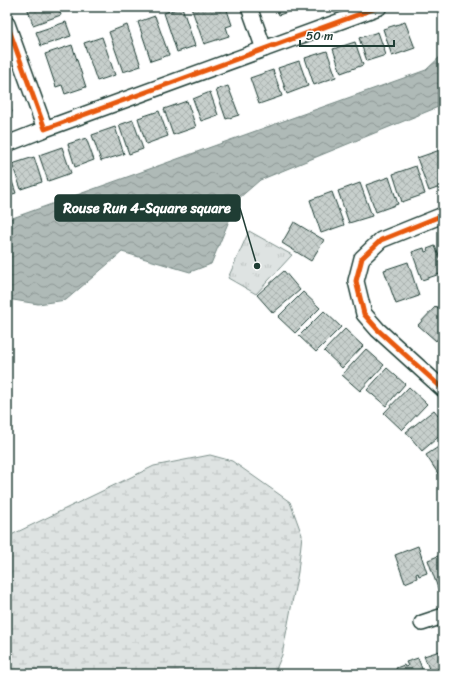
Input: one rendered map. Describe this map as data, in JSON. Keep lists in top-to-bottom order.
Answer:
{
  "places": ["Rouse Run 4-Square square"],
  "scale_bar": "50 m"
}
